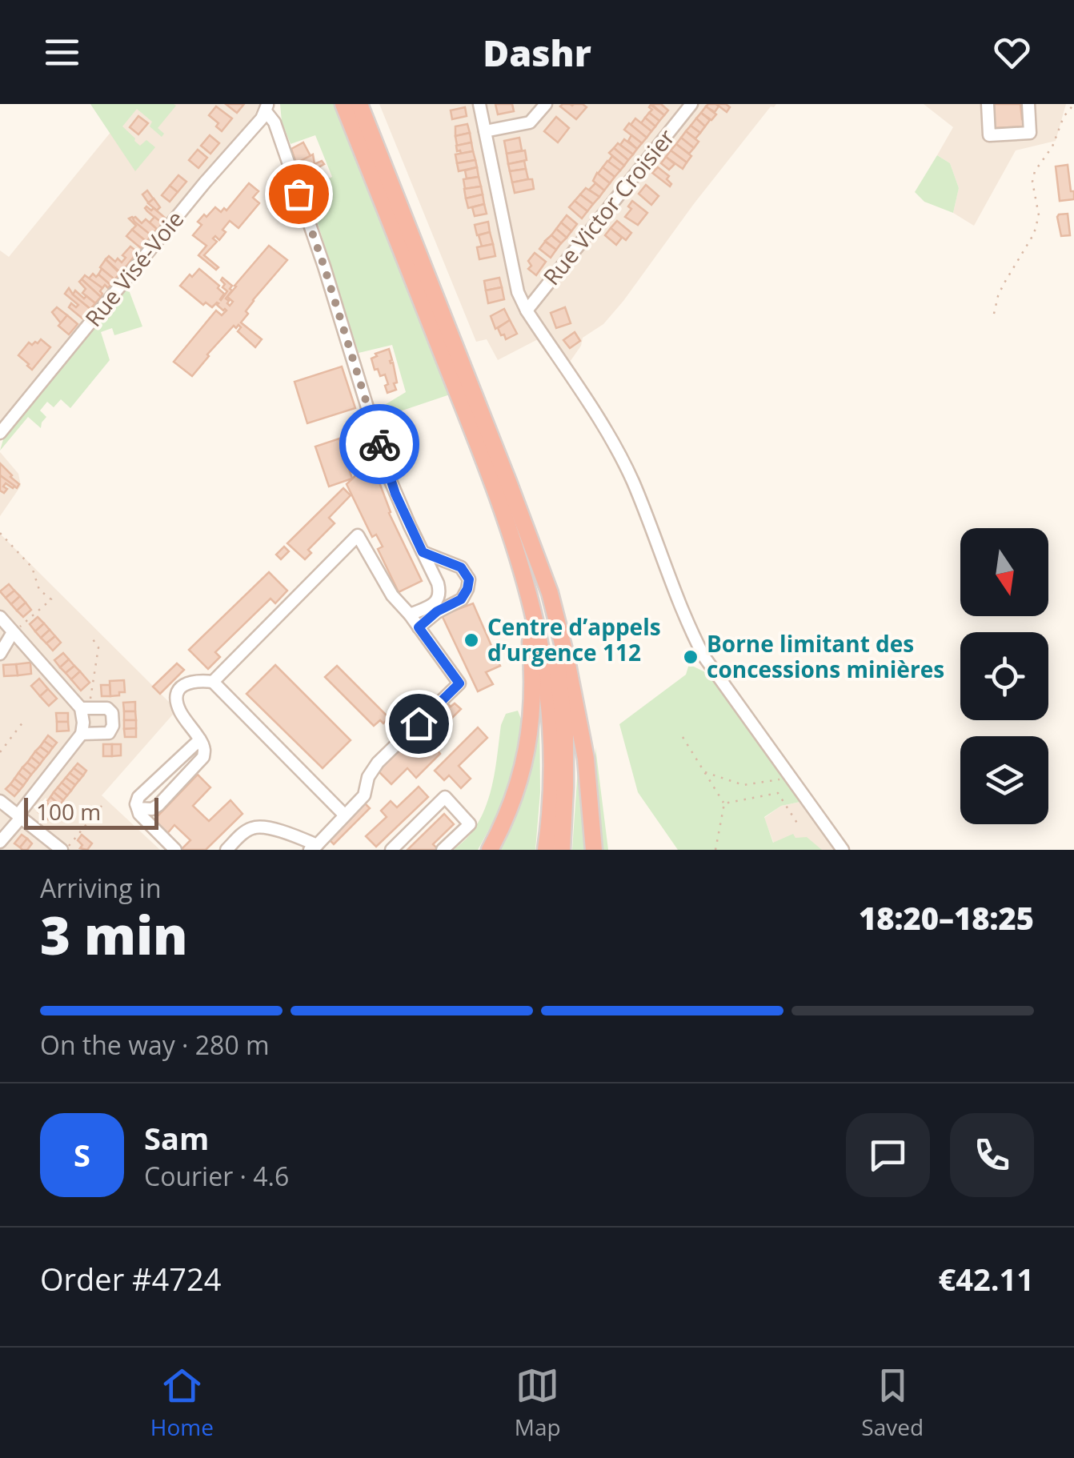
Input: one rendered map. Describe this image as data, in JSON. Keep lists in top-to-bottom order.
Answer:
{
  "streets": {
    "street": ["Rue Victor Croisier", "Rue Visé-Voie"]
  },
  "places": ["Centre d’appels d’urgence 112", "Borne limitant des concessions minières"],
  "scale_bar": "100 m",
  "north": "bottom",
  "page": {
    "header": "Dashr",
    "scale": "100 m",
    "heading": ["3 min", "Arriving in", "18:20–18:25"],
    "panel": [
      "Sam",
      "Courier · 4.6",
      "Order #4724",
      "€42.11"
    ],
    "bar": "On the way · 280 m",
    "round": "S",
    "tabs": ["Home", "Map", "Saved"]
  }
}
